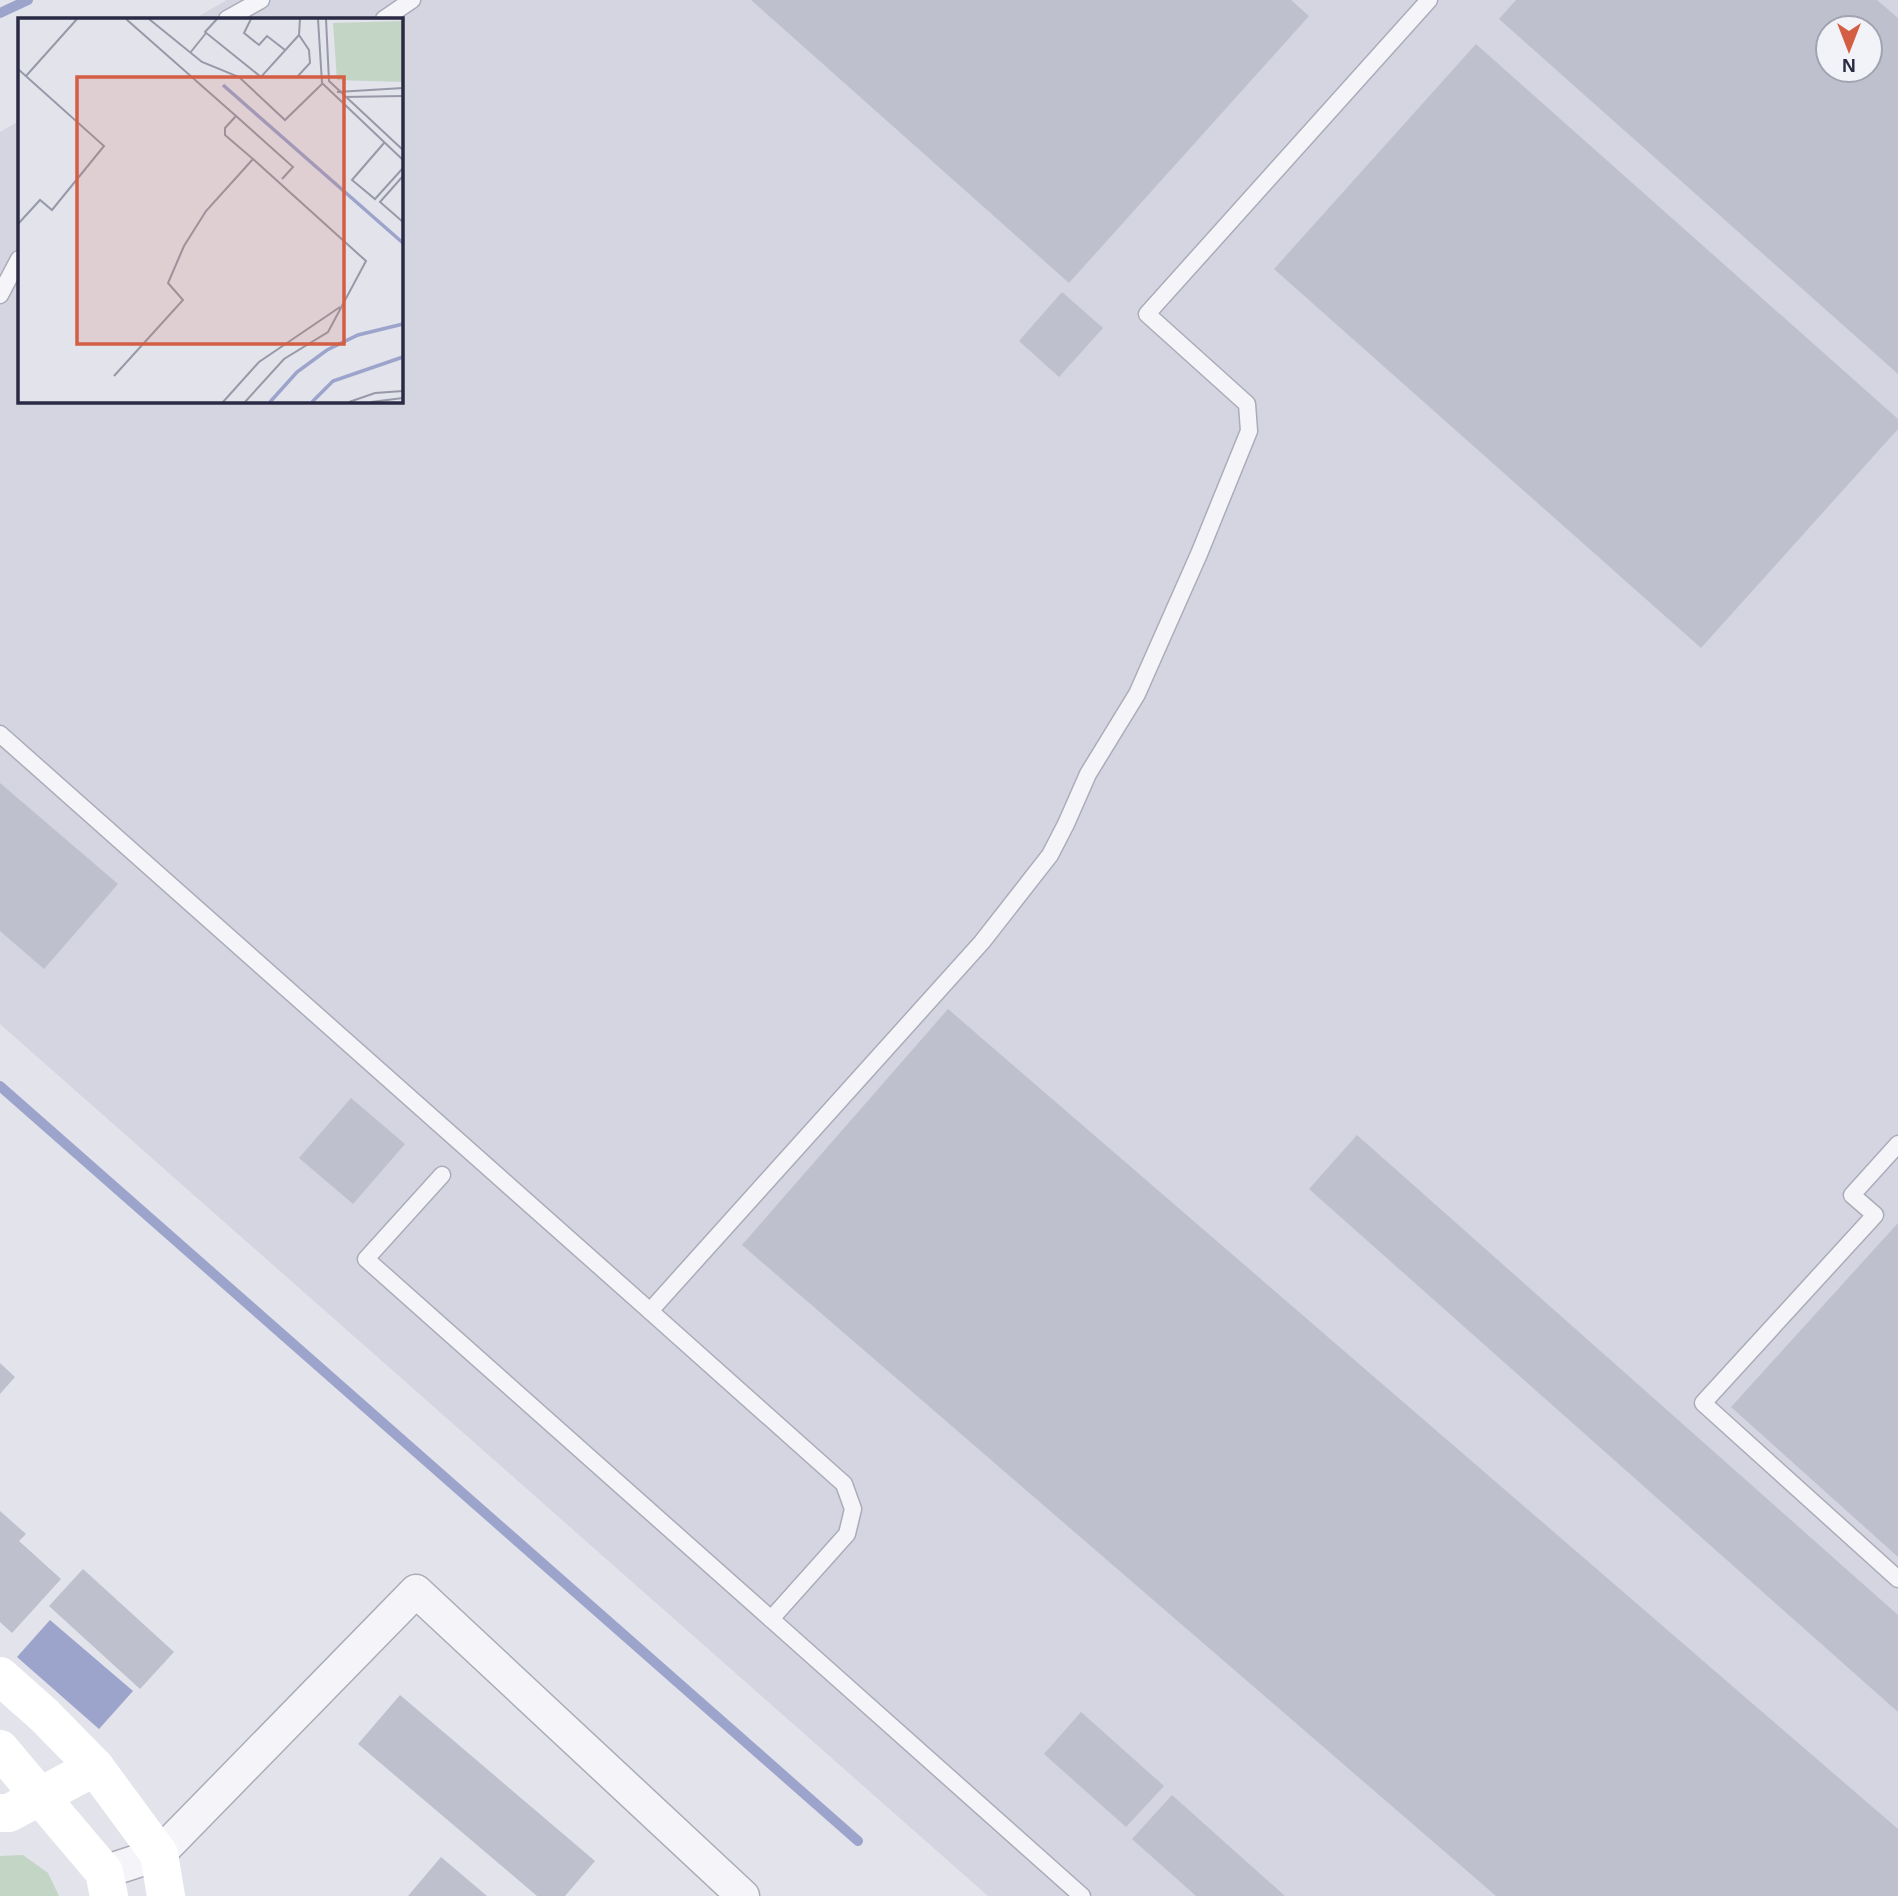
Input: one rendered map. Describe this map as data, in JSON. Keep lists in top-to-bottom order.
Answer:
{
  "north": "bottom"
}
